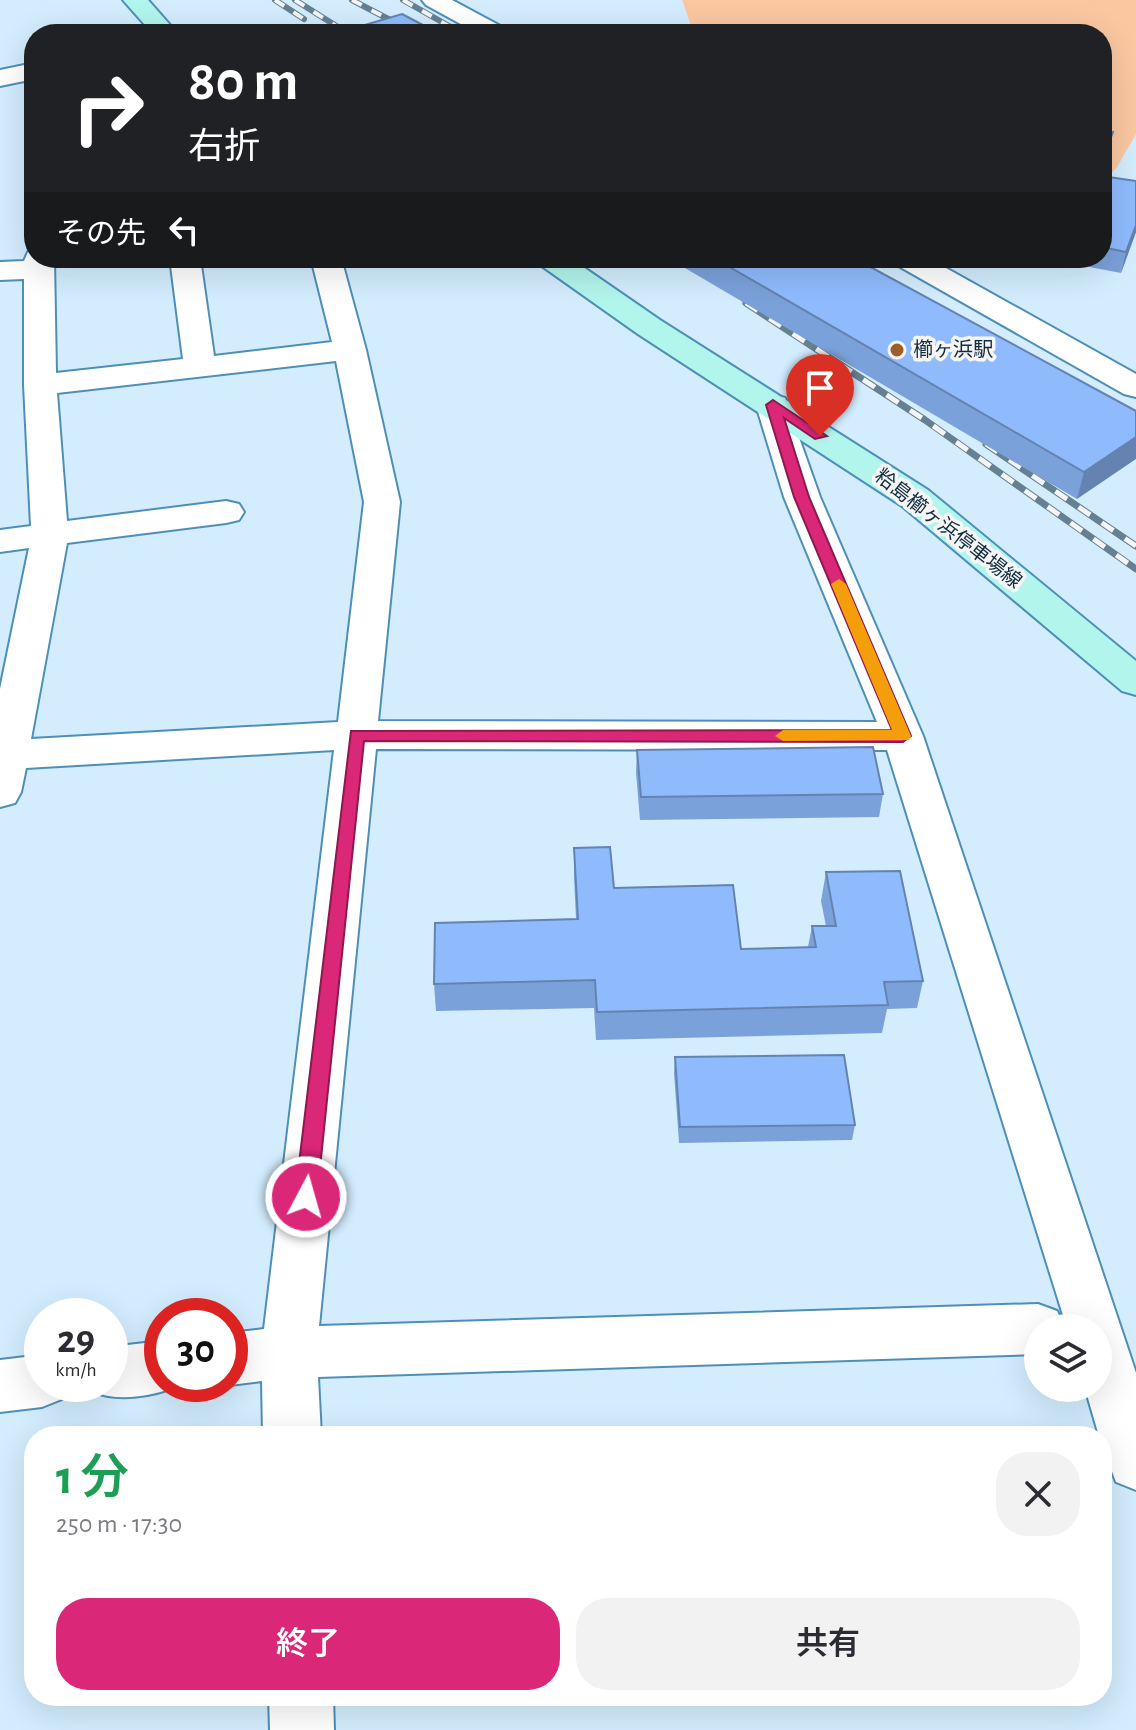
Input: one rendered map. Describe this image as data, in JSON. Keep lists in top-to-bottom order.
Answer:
{
  "streets": {
    "main road": ["粭島櫛ヶ浜停車場線"]
  },
  "places": ["櫛ヶ浜駅"],
  "page": {
    "turn": ["80 m", "右折"],
    "then": "その先",
    "speed": "29 km/h",
    "limit": "30",
    "heading": ["1 分", "250 m · 17:30"],
    "buttons": ["終了", "共有"]
  }
}
